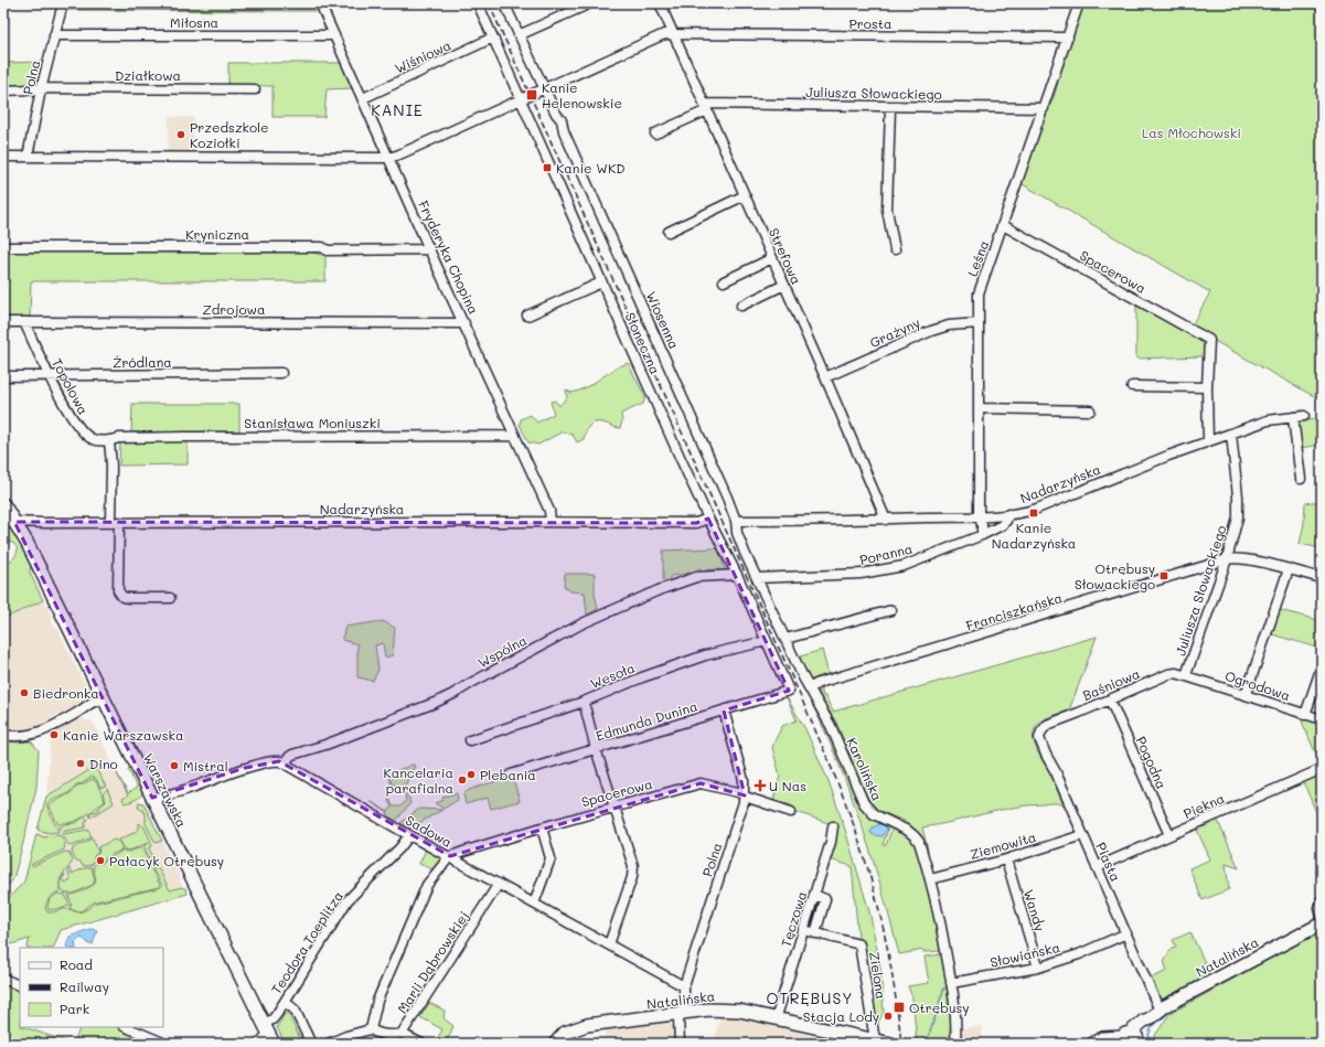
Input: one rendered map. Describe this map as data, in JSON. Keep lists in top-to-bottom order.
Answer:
{
  "streets": {
    "main road": ["Warszawska", "Natalińska"],
    "street": [
      "Miłosna",
      "Prosta",
      "Wiśniowa",
      "Działkowa",
      "Polna",
      "Juliusza Słowackiego",
      "Kryniczna",
      "Strefowa",
      "Fryderyka Chopina",
      "Leśna",
      "Spacerowa",
      "Zdrojowa",
      "Wiosenna",
      "Grażyny",
      "Słoneczna",
      "Źródlana",
      "Topolowa",
      "Stanisława Moniuszki",
      "Nadarzyńska",
      "Poranna",
      "Franciszkańska",
      "Wspólna",
      "Wesoła",
      "Baśniowa",
      "Ogrodowa",
      "Edmunda Dunina",
      "Pogodna",
      "Karolińska",
      "Piękna",
      "Sadowa",
      "Ziemowita",
      "Piasta",
      "Wandy",
      "Tęczowa",
      "Teodora Toeplitza",
      "Słowiańska",
      "Marii Dąbrowskiej",
      "Zielona"
    ]
  },
  "crossings": [
    ["Miłosna", "Polna"],
    ["Miłosna", "Fryderyka Chopina"],
    ["Prosta", "Strefowa"],
    ["Prosta", "Fryderyka Chopina"],
    ["Prosta", "Leśna"],
    ["Prosta", "Wiosenna"],
    ["Prosta", "Słoneczna"],
    ["Wiśniowa", "Fryderyka Chopina"],
    ["Wiśniowa", "Słoneczna"],
    ["Działkowa", "Polna"],
    ["Polna", "Spacerowa"],
    ["Polna", "Edmunda Dunina"],
    ["Polna", "Sadowa"],
    ["Polna", "Natalińska"],
    ["Juliusza Słowackiego", "Strefowa"],
    ["Juliusza Słowackiego", "Leśna"],
    ["Juliusza Słowackiego", "Nadarzyńska"],
    ["Juliusza Słowackiego", "Franciszkańska"],
    ["Juliusza Słowackiego", "Baśniowa"],
    ["Juliusza Słowackiego", "Ogrodowa"],
    ["Kryniczna", "Fryderyka Chopina"],
    ["Strefowa", "Grażyny"],
    ["Strefowa", "Nadarzyńska"],
    ["Fryderyka Chopina", "Zdrojowa"],
    ["Fryderyka Chopina", "Stanisława Moniuszki"],
    ["Fryderyka Chopina", "Nadarzyńska"],
    ["Leśna", "Spacerowa"],
    ["Leśna", "Grażyny"],
    ["Leśna", "Nadarzyńska"],
    ["Leśna", "Poranna"],
    ["Spacerowa", "Sadowa"],
    ["Zdrojowa", "Topolowa"],
    ["Wiosenna", "Nadarzyńska"],
    ["Wiosenna", "Karolińska"],
    ["Słoneczna", "Nadarzyńska"],
    ["Słoneczna", "Wspólna"],
    ["Słoneczna", "Wesoła"],
    ["Słoneczna", "Edmunda Dunina"],
    ["Źródlana", "Topolowa"],
    ["Topolowa", "Stanisława Moniuszki"],
    ["Nadarzyńska", "Poranna"],
    ["Nadarzyńska", "Karolińska"],
    ["Nadarzyńska", "Warszawska"],
    ["Poranna", "Karolińska"],
    ["Franciszkańska", "Karolińska"],
    ["Wspólna", "Sadowa"],
    ["Baśniowa", "Ogrodowa"],
    ["Baśniowa", "Pogodna"],
    ["Baśniowa", "Piasta"],
    ["Pogodna", "Piękna"],
    ["Karolińska", "Ziemowita"],
    ["Karolińska", "Słowiańska"],
    ["Warszawska", "Sadowa"],
    ["Warszawska", "Teodora Toeplitza"],
    ["Piękna", "Piasta"],
    ["Sadowa", "Teodora Toeplitza"],
    ["Sadowa", "Marii Dąbrowskiej"],
    ["Ziemowita", "Piasta"],
    ["Ziemowita", "Wandy"],
    ["Piasta", "Słowiańska"],
    ["Piasta", "Natalińska"],
    ["Wandy", "Słowiańska"],
    ["Tęczowa", "Natalińska"],
    ["Tęczowa", "Zielona"],
    ["Natalińska", "Zielona"]
  ],
  "districts": ["KANIE", "OTRĘBUSY"],
  "parks": ["Las Młochowski"],
  "places": {
    "transit": [
      "Kanie Helenowskie",
      "Kanie WKD",
      "Kanie Nadarzyńska",
      "Otrębusy Słowackiego",
      "Otrębusy"
    ],
    "other": [
      "Przedszkole Koziołki",
      "Biedronka",
      "Kanie Warszawska",
      "Dino",
      "Mistral",
      "Plebania",
      "Kancelaria parafialna",
      "Pałacyk Otrębusy",
      "Stacja Lody"
    ],
    "health": ["U Nas"]
  },
  "legend": ["Road", "Railway", "Park"]
}
